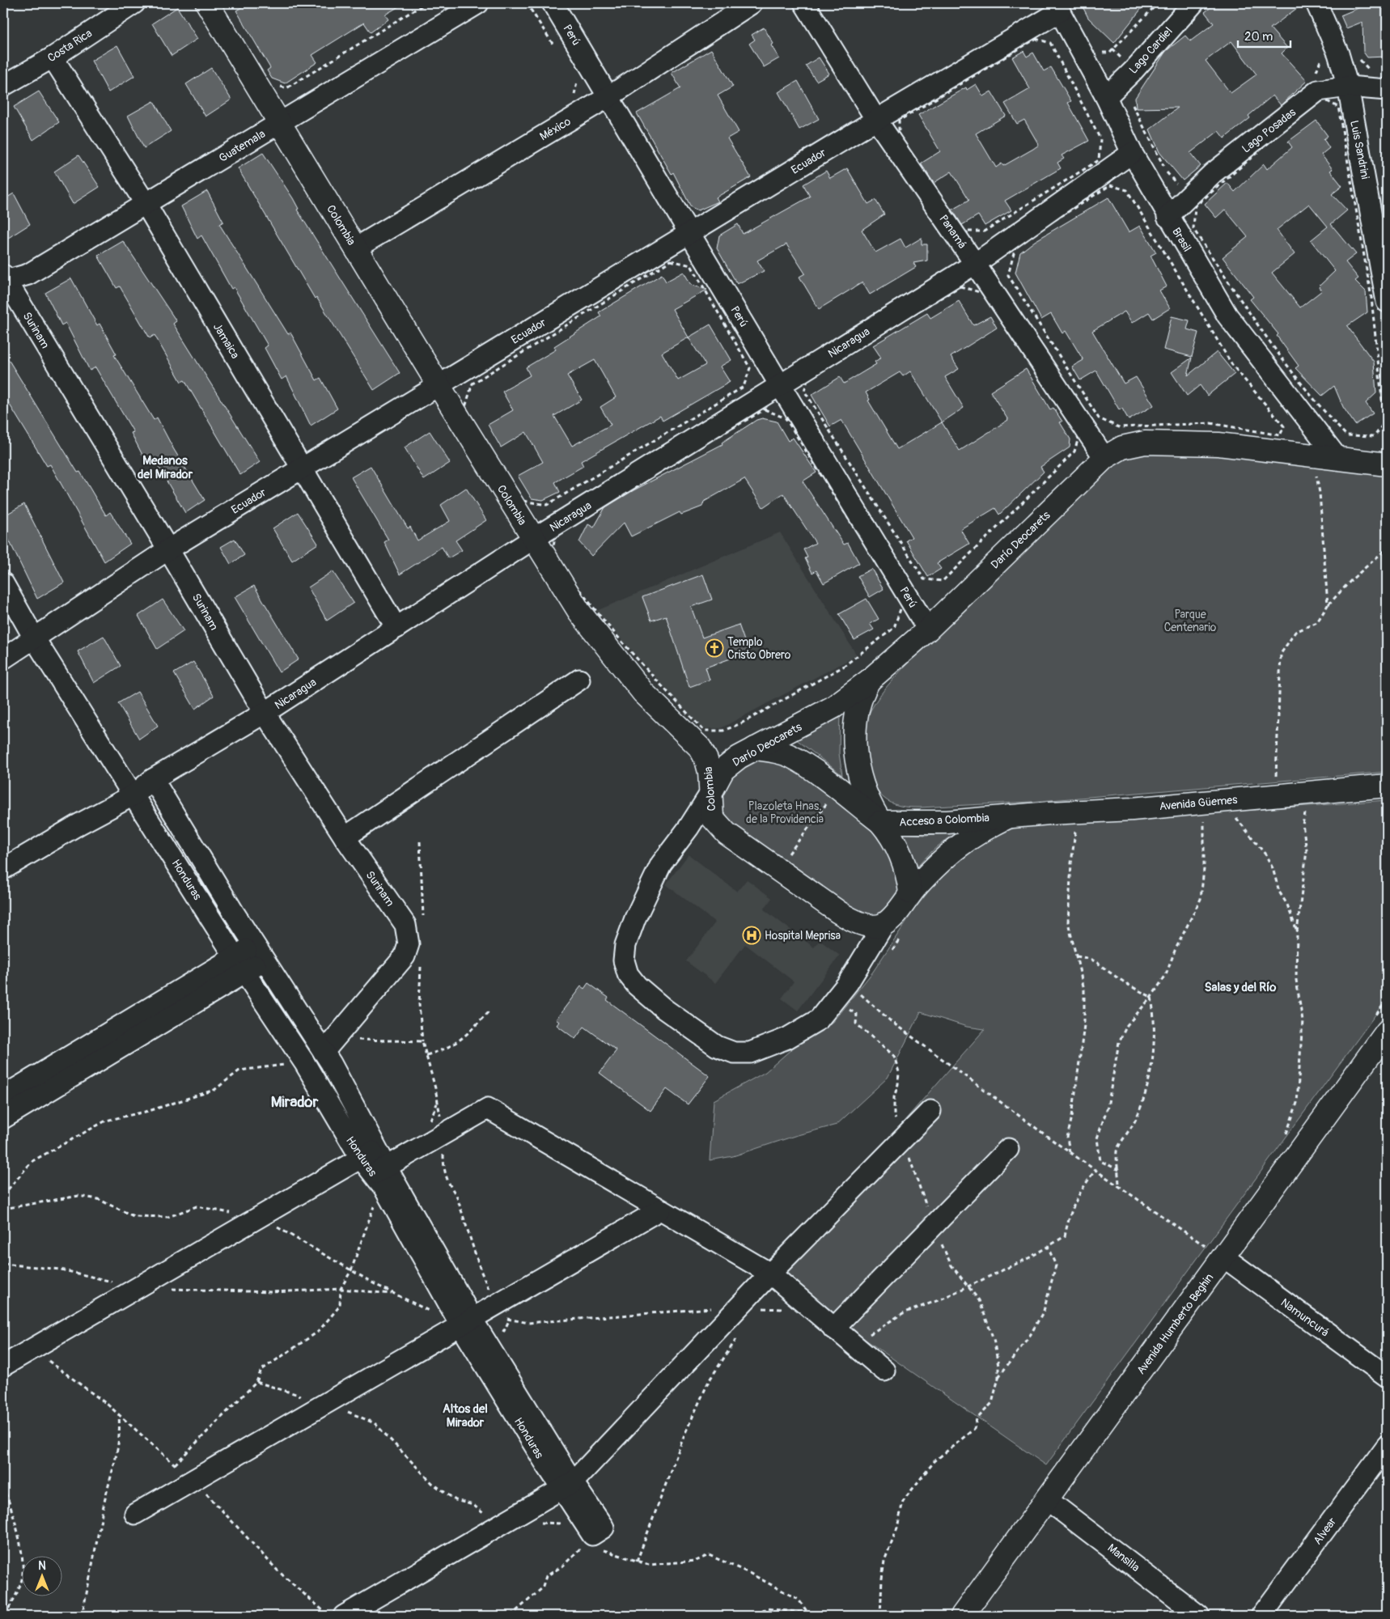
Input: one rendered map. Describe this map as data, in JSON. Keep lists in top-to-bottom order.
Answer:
{
  "streets": {
    "street": [
      "Perú",
      "Costa Rica",
      "Lago Cardiel",
      "México",
      "Lago Posadas",
      "Guatemala",
      "Luis Sandrini",
      "Ecuador",
      "Colombia",
      "Panamá",
      "Brasil",
      "Surinam",
      "Jamaica",
      "Nicaragua",
      "Darío Deocarets",
      "Avenida Güemes",
      "Acceso a Colombia",
      "Honduras",
      "Namuncurá",
      "Avenida Humberto Beghin",
      "Alvear",
      "Mansilla"
    ]
  },
  "crossings": [
    ["Perú", "México"],
    ["Perú", "Ecuador"],
    ["Perú", "Nicaragua"],
    ["Perú", "Darío Deocarets"],
    ["Costa Rica", "Jamaica"],
    ["Lago Cardiel", "Brasil"],
    ["México", "Colombia"],
    ["Lago Posadas", "Luis Sandrini"],
    ["Lago Posadas", "Brasil"],
    ["Guatemala", "Colombia"],
    ["Guatemala", "Surinam"],
    ["Guatemala", "Jamaica"],
    ["Ecuador", "Colombia"],
    ["Ecuador", "Panamá"],
    ["Ecuador", "Brasil"],
    ["Ecuador", "Surinam"],
    ["Ecuador", "Jamaica"],
    ["Ecuador", "Honduras"],
    ["Colombia", "Nicaragua"],
    ["Colombia", "Darío Deocarets"],
    ["Panamá", "Nicaragua"],
    ["Panamá", "Darío Deocarets"],
    ["Brasil", "Nicaragua"],
    ["Brasil", "Darío Deocarets"],
    ["Surinam", "Nicaragua"],
    ["Surinam", "Honduras"],
    ["Jamaica", "Nicaragua"],
    ["Nicaragua", "Honduras"],
    ["Avenida Güemes", "Acceso a Colombia"],
    ["Namuncurá", "Avenida Humberto Beghin"],
    ["Avenida Humberto Beghin", "Mansilla"]
  ],
  "districts": [
    "Medanos del Mirador",
    "Salas y del Río",
    "Mirador",
    "Altos del Mirador"
  ],
  "parks": ["Parque Centenario", "Plazoleta Hnas. de la Providencia"],
  "places": {
    "church": ["Templo Cristo Obrero"],
    "hospital": ["Hospital Meprisa"]
  },
  "scale_bar": "20 m",
  "north": "top"
}
